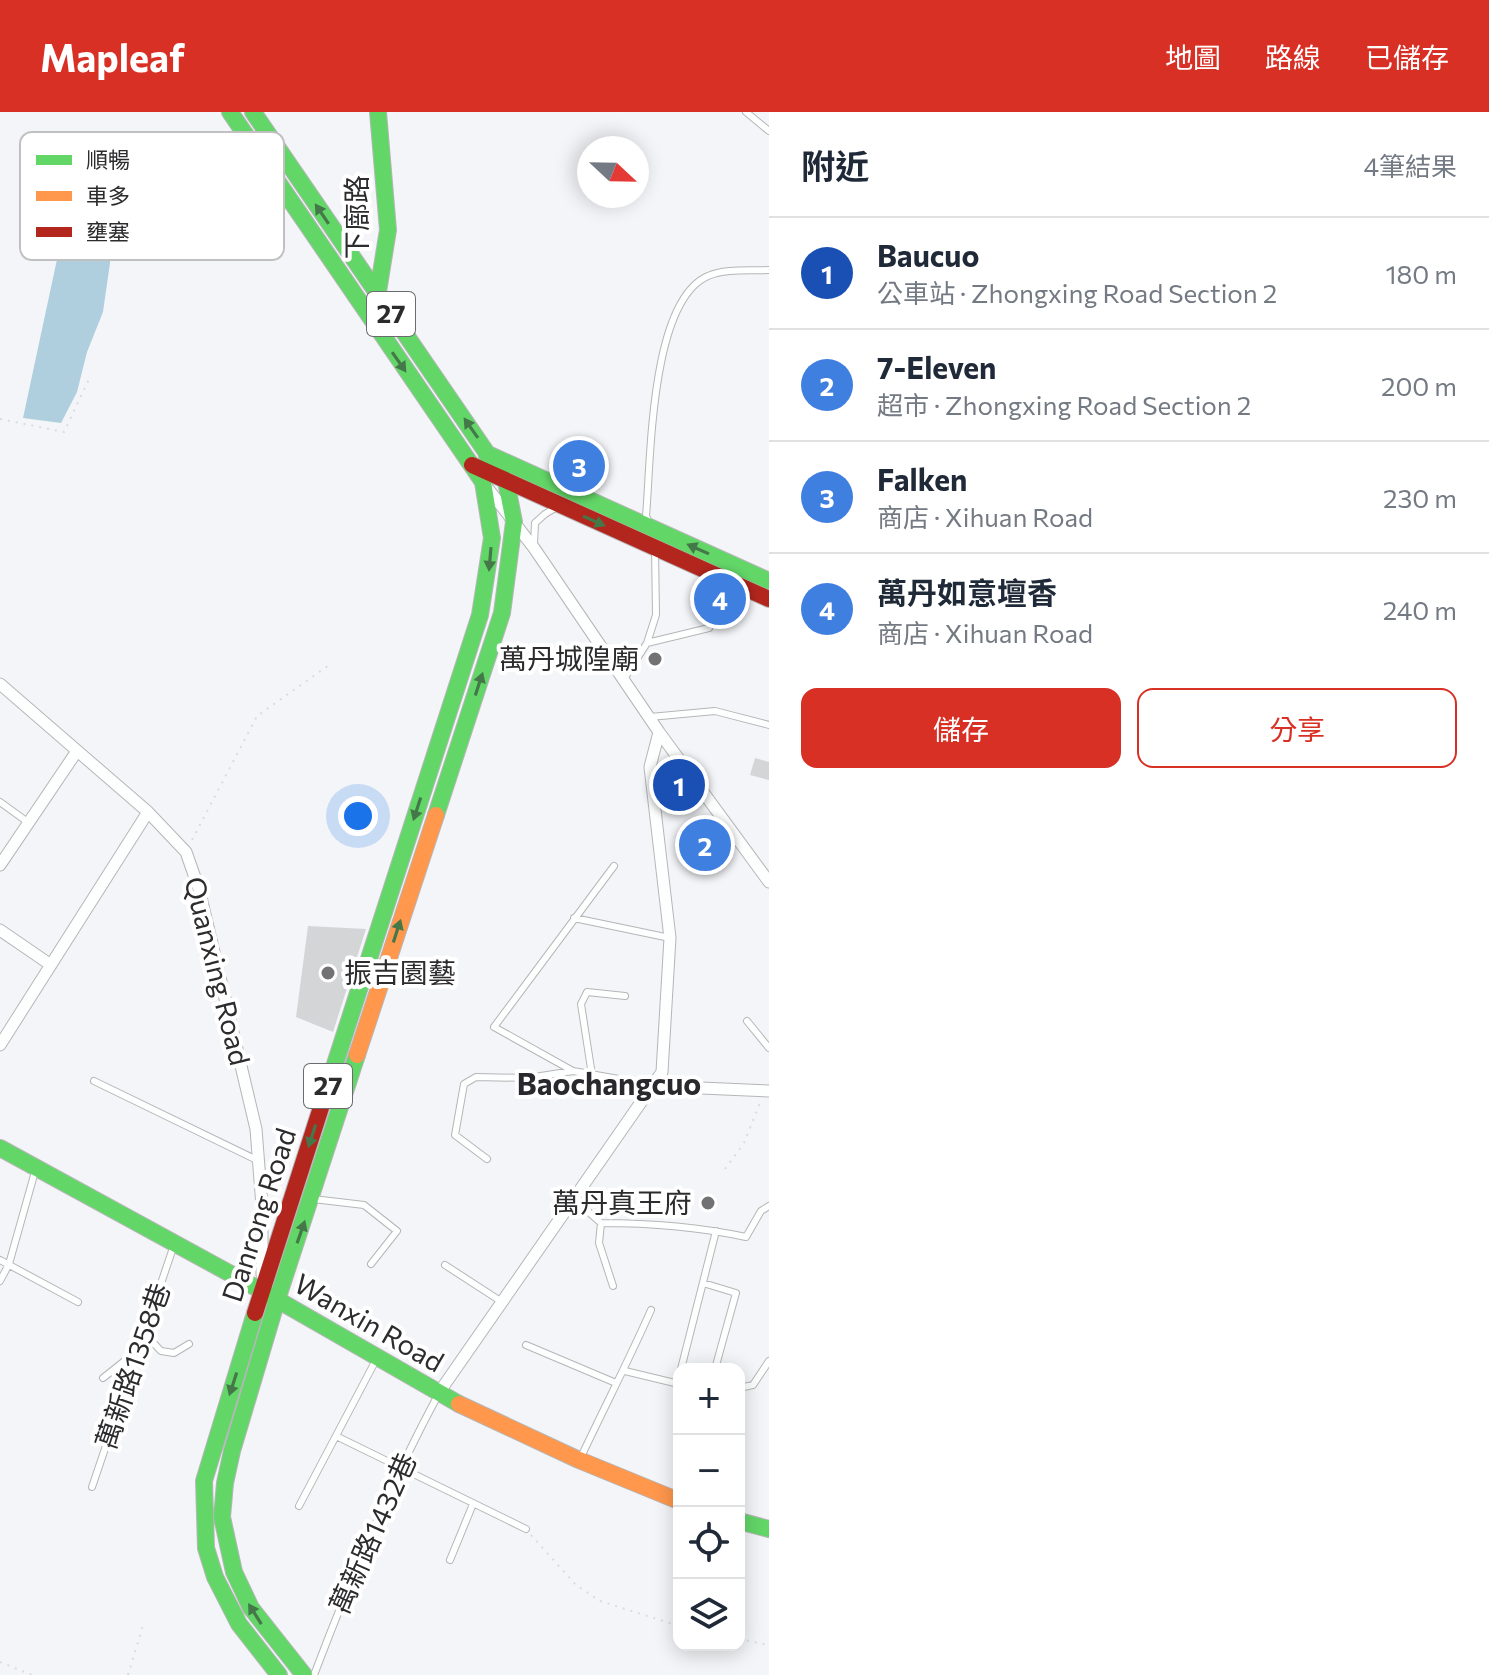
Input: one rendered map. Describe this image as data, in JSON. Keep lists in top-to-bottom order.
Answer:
{
  "streets": {
    "main road": [
      "下廍路",
      "27",
      "Danrong Road",
      "Wanxin Road"
    ],
    "street": ["Quanxing Road"],
    "lane": ["萬新路1358巷", "萬新路1432巷"]
  },
  "crossings": [
    ["下廍路", "27"],
    ["27", "Danrong Road"],
    ["Quanxing Road", "Danrong Road"],
    ["Quanxing Road", "Wanxin Road"],
    ["Danrong Road", "Wanxin Road"],
    ["Wanxin Road", "萬新路1358巷"],
    ["Wanxin Road", "萬新路1432巷"]
  ],
  "districts": ["Baochangcuo"],
  "places": ["萬丹城隍廟", "振吉園藝", "萬丹真王府"],
  "legend": ["順暢", "車多", "壅塞"],
  "north": "right",
  "page": {
    "header": "Mapleaf",
    "nav": ["地圖", "路線", "已儲存"],
    "heading": ["附近", "4筆結果"],
    "list": [
      {
        "mark": "1",
        "name": "Baucuo",
        "note": "公車站 · Zhongxing Road Section 2",
        "value": "180 m"
      },
      {
        "mark": "2",
        "name": "7-Eleven",
        "note": "超市 · Zhongxing Road Section 2",
        "value": "200 m"
      },
      {
        "mark": "3",
        "name": "Falken",
        "note": "商店 · Xihuan Road",
        "value": "230 m"
      },
      {
        "mark": "4",
        "name": "萬丹如意壇香",
        "note": "商店 · Xihuan Road",
        "value": "240 m"
      }
    ],
    "pins": [
      "3",
      "4",
      "1",
      "2"
    ],
    "buttons": ["儲存", "分享"],
    "map_buttons": ["+", "−"]
  }
}
